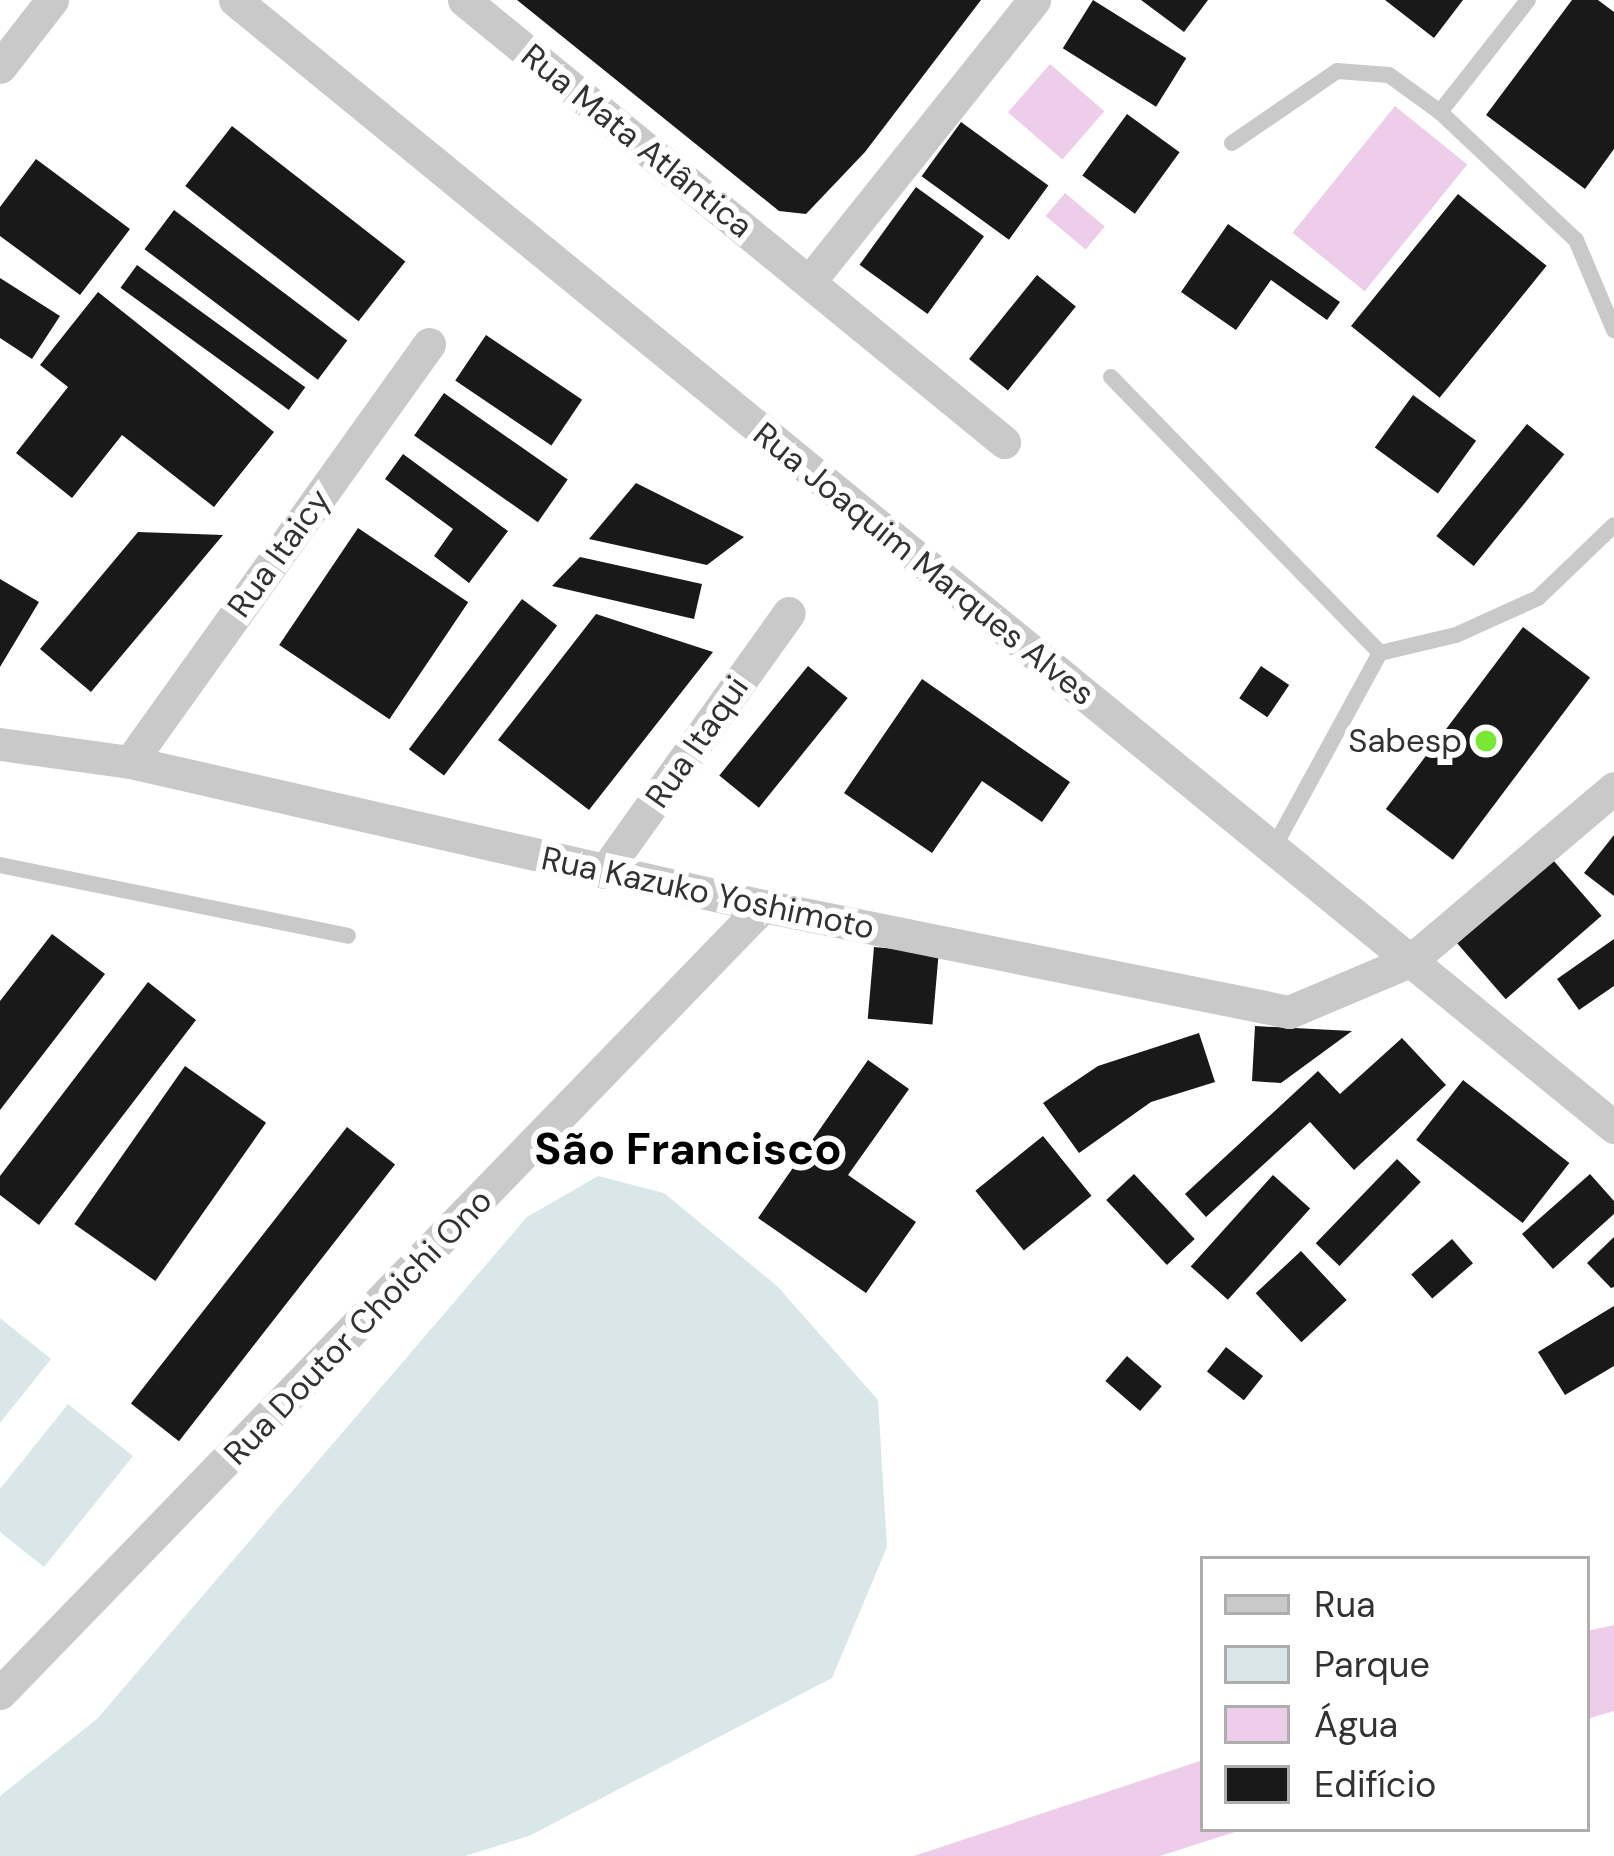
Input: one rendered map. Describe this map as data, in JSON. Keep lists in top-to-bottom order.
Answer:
{
  "streets": {
    "street": [
      "Rua Mata Atlântica",
      "Rua Itaicy",
      "Rua Joaquim Marques Alves",
      "Rua Itaqui",
      "Rua Kazuko Yoshimoto",
      "Rua Doutor Choichi Ono"
    ]
  },
  "crossings": [
    ["Rua Itaicy", "Rua Kazuko Yoshimoto"],
    ["Rua Joaquim Marques Alves", "Rua Kazuko Yoshimoto"],
    ["Rua Itaqui", "Rua Kazuko Yoshimoto"],
    ["Rua Kazuko Yoshimoto", "Rua Doutor Choichi Ono"]
  ],
  "districts": ["São Francisco"],
  "places": ["Sabesp"],
  "legend": [
    "Rua",
    "Parque",
    "Água",
    "Edifício"
  ]
}
